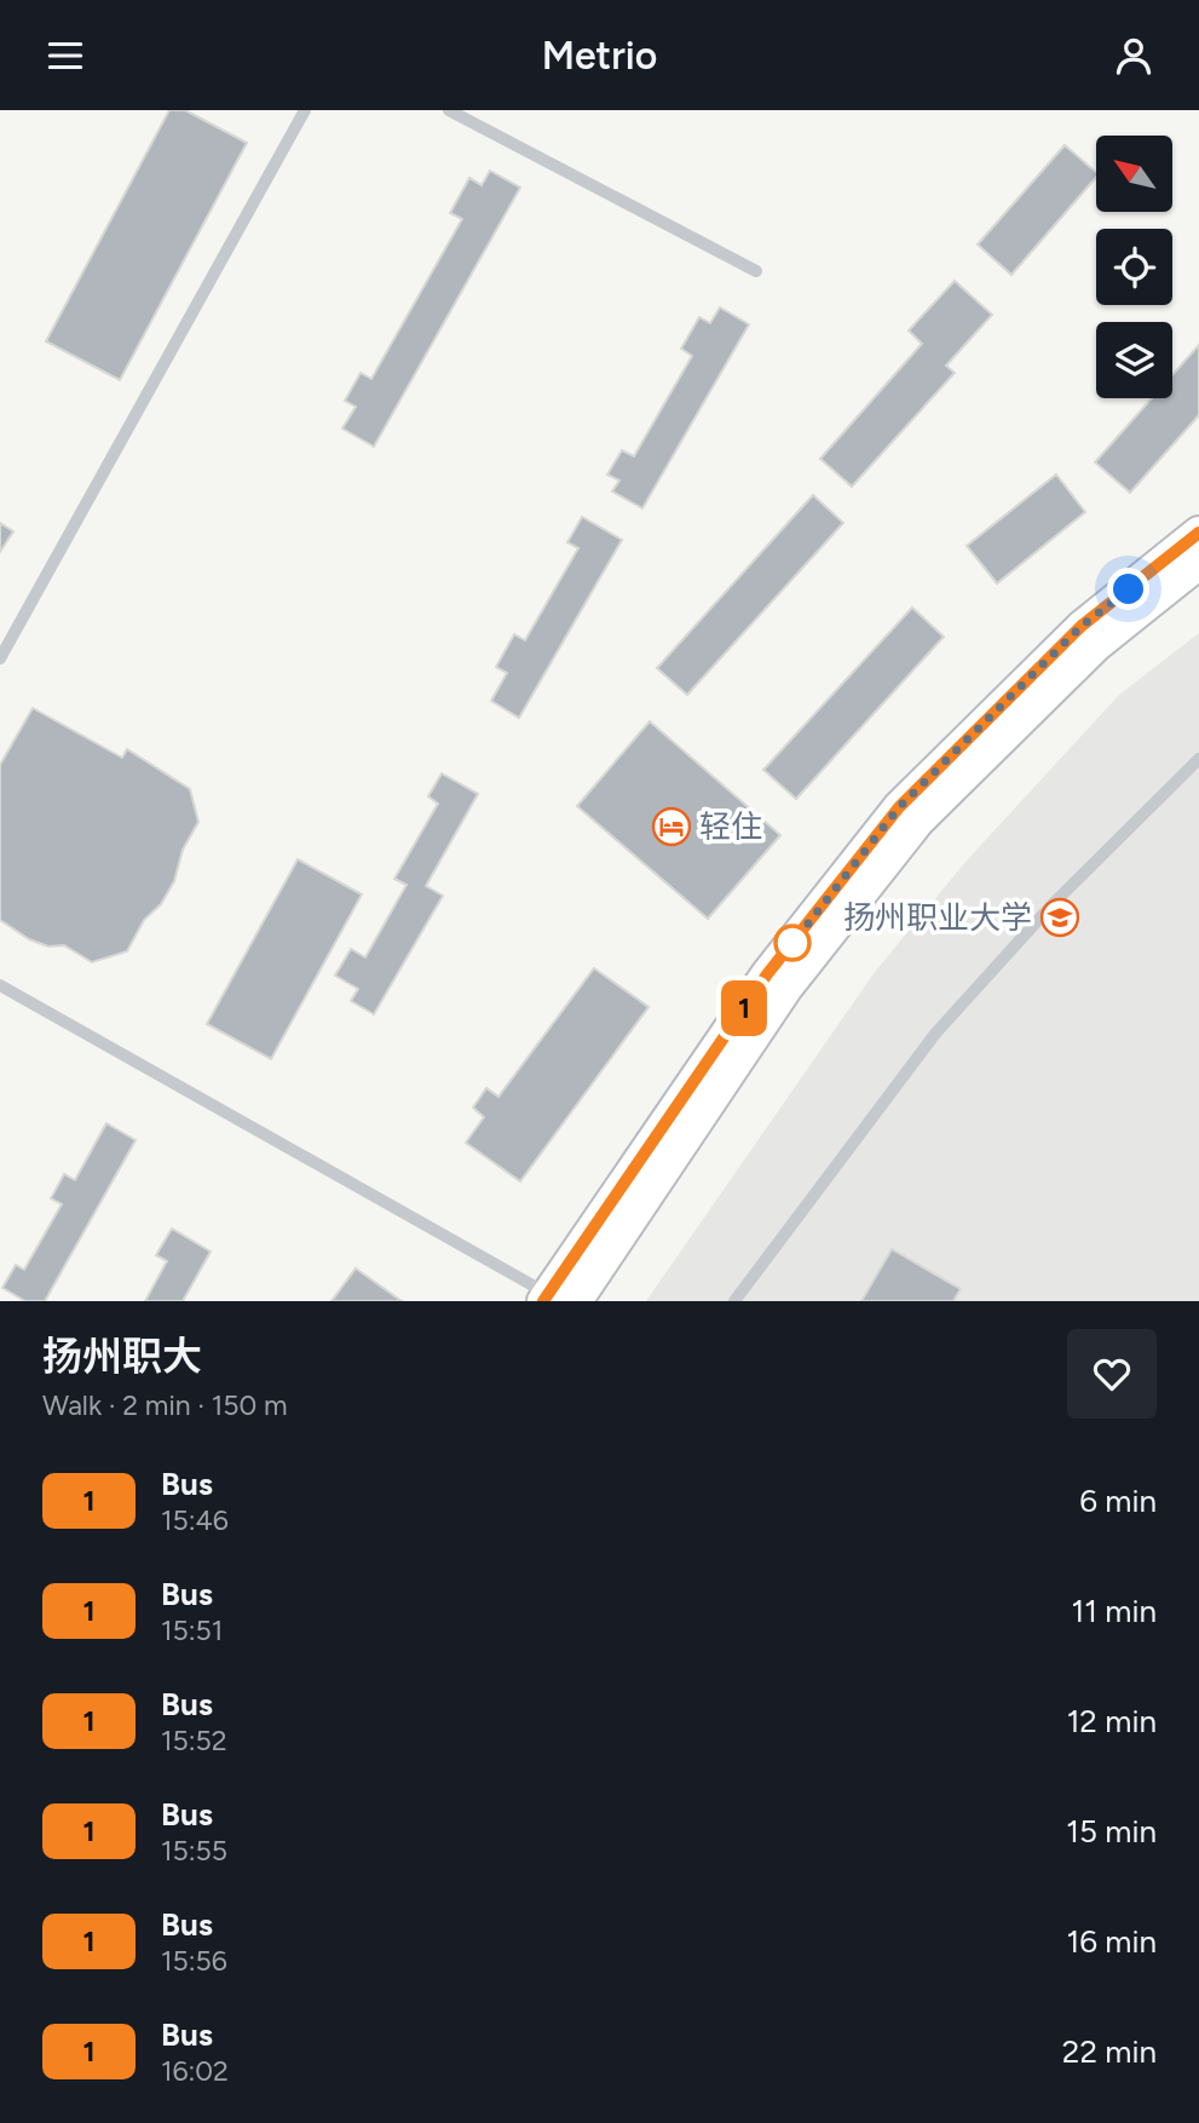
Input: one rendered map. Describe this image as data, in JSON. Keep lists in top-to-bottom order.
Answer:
{
  "places": {
    "hotel": ["轻住"],
    "school or university": ["扬州职业大学"]
  },
  "lines": ["bus line 1"],
  "north": "top left",
  "page": {
    "header": "Metrio",
    "on_map": "1",
    "heading": ["扬州职大", "Walk · 2 min · 150 m"],
    "list": [
      {
        "mark": "1",
        "name": "Bus",
        "note": "15:46",
        "value": "6 min"
      },
      {
        "mark": "1",
        "name": "Bus",
        "note": "15:51",
        "value": "11 min"
      },
      {
        "mark": "1",
        "name": "Bus",
        "note": "15:52",
        "value": "12 min"
      },
      {
        "mark": "1",
        "name": "Bus",
        "note": "15:55",
        "value": "15 min"
      },
      {
        "mark": "1",
        "name": "Bus",
        "note": "15:56",
        "value": "16 min"
      },
      {
        "mark": "1",
        "name": "Bus",
        "note": "16:02",
        "value": "22 min"
      }
    ]
  }
}
